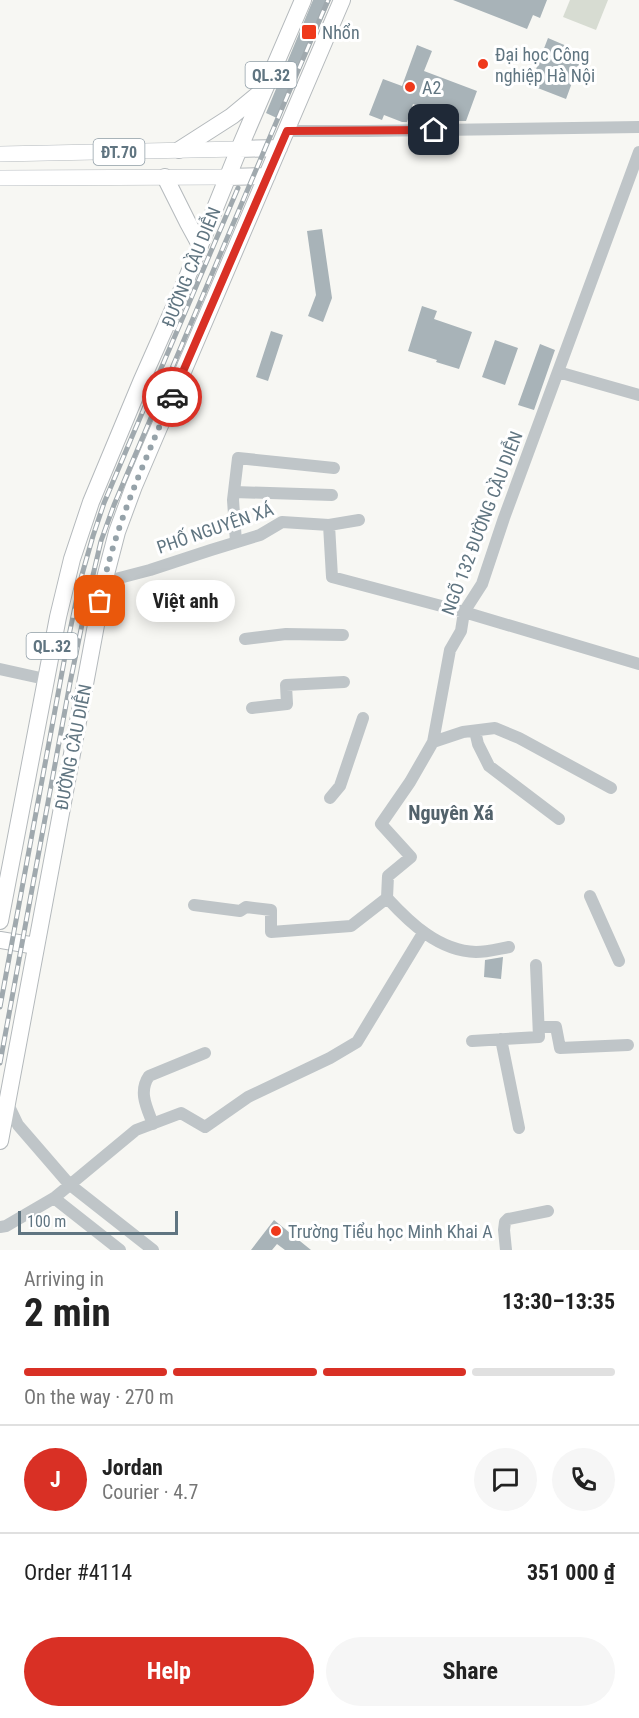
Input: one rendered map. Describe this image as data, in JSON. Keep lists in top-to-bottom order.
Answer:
{
  "streets": {
    "highway": ["QL.32", "ĐT.70", "ĐƯỜNG CẦU DIỄN"],
    "street": ["NGÕ 132 ĐƯỜNG CẦU DIỄN", "PHỐ NGUYÊN XÁ"]
  },
  "crossings": [
    ["ĐT.70", "ĐƯỜNG CẦU DIỄN"],
    ["ĐƯỜNG CẦU DIỄN", "PHỐ NGUYÊN XÁ"]
  ],
  "districts": ["Nguyên Xá"],
  "places": {
    "transit": ["Nhổn"],
    "other": [
      "Đại học Công nghiệp Hà Nội",
      "A2",
      "Việt anh",
      "Trường Tiểu học Minh Khai A"
    ]
  },
  "scale_bar": "100 m",
  "page": {
    "bubble": "Việt anh",
    "scale": "100 m",
    "heading": ["2 min", "Arriving in", "13:30–13:35"],
    "panel": [
      "Jordan",
      "Courier · 4.7",
      "Order #4114",
      "351 000 ₫"
    ],
    "bar": "On the way · 270 m",
    "round": "J",
    "buttons": ["Help", "Share"]
  }
}
